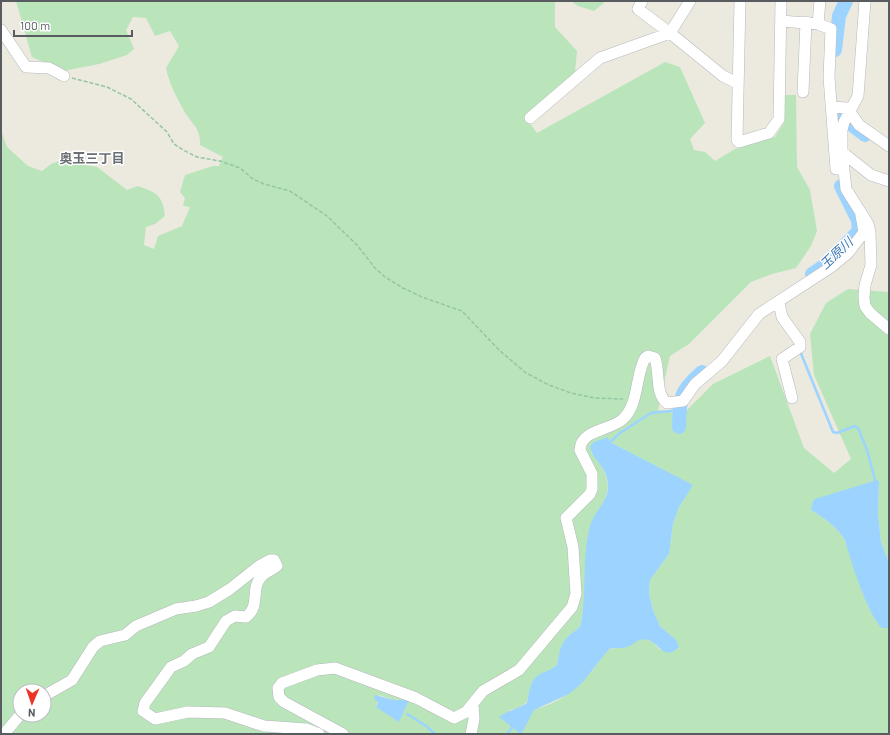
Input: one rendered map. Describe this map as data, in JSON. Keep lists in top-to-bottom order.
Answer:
{
  "districts": ["奥玉三丁目"],
  "water": ["玉原川"],
  "scale_bar": "100 m",
  "north": "bottom"
}
